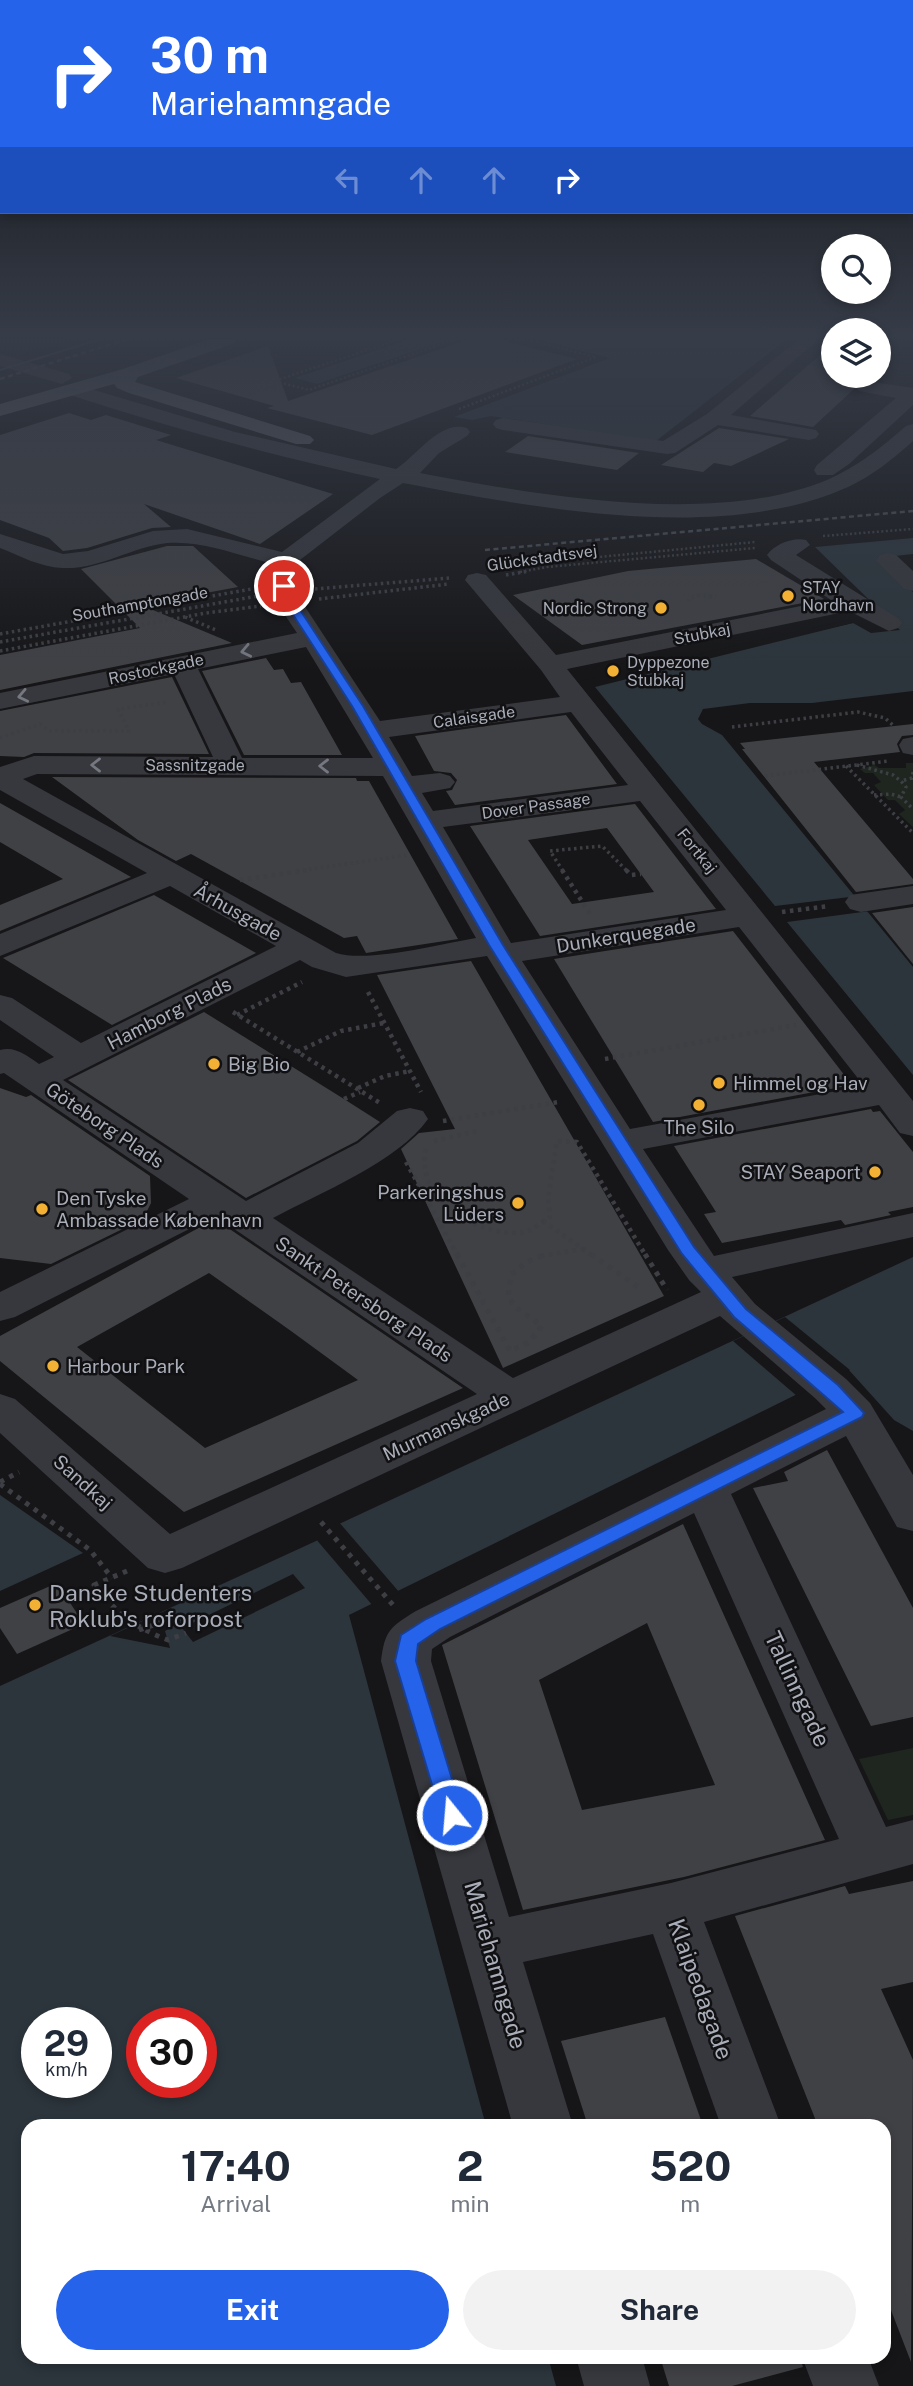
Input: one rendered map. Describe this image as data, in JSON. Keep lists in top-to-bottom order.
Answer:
{
  "streets": {
    "street": [
      "Stubkaj",
      "Rostockgade",
      "Calaisgade",
      "Sassnitzgade",
      "Dover Passage",
      "Fortkaj",
      "Århusgade",
      "Dunkerquegade",
      "Hamborg Plads",
      "Göteborg Plads",
      "Sankt Petersborg Plads",
      "Murmanskgade",
      "Sandkaj",
      "Tallinngade",
      "Mariehamngade",
      "Klaipedagade"
    ],
    "path": ["Glückstadtsvej", "Southamptongade"]
  },
  "crossings": [
    ["Glückstadtsvej", "Southamptongade"],
    ["Glückstadtsvej", "Fortkaj"],
    ["Stubkaj", "Fortkaj"],
    ["Calaisgade", "Fortkaj"],
    ["Sassnitzgade", "Århusgade"],
    ["Dover Passage", "Fortkaj"],
    ["Fortkaj", "Dunkerquegade"],
    ["Århusgade", "Hamborg Plads"],
    ["Hamborg Plads", "Göteborg Plads"],
    ["Göteborg Plads", "Sankt Petersborg Plads"],
    ["Sankt Petersborg Plads", "Murmanskgade"],
    ["Murmanskgade", "Sandkaj"],
    ["Tallinngade", "Mariehamngade"],
    ["Mariehamngade", "Klaipedagade"]
  ],
  "places": [
    "STAY Nordhavn",
    "Nordic Strong",
    "Dyppezone Stubkaj",
    "Big Bio",
    "Himmel og Hav",
    "The Silo",
    "STAY Seaport",
    "Parkeringshus Lüders",
    "Den Tyske Ambassade København",
    "Harbour Park",
    "Danske Studenters Roklub's roforpost"
  ],
  "page": {
    "turn": ["30 m", "Mariehamngade"],
    "speed": "29 km/h",
    "limit": "30",
    "eta": [
      "17:40",
      "Arrival",
      "2",
      "min",
      "520",
      "m"
    ],
    "buttons": ["Exit", "Share"]
  }
}
